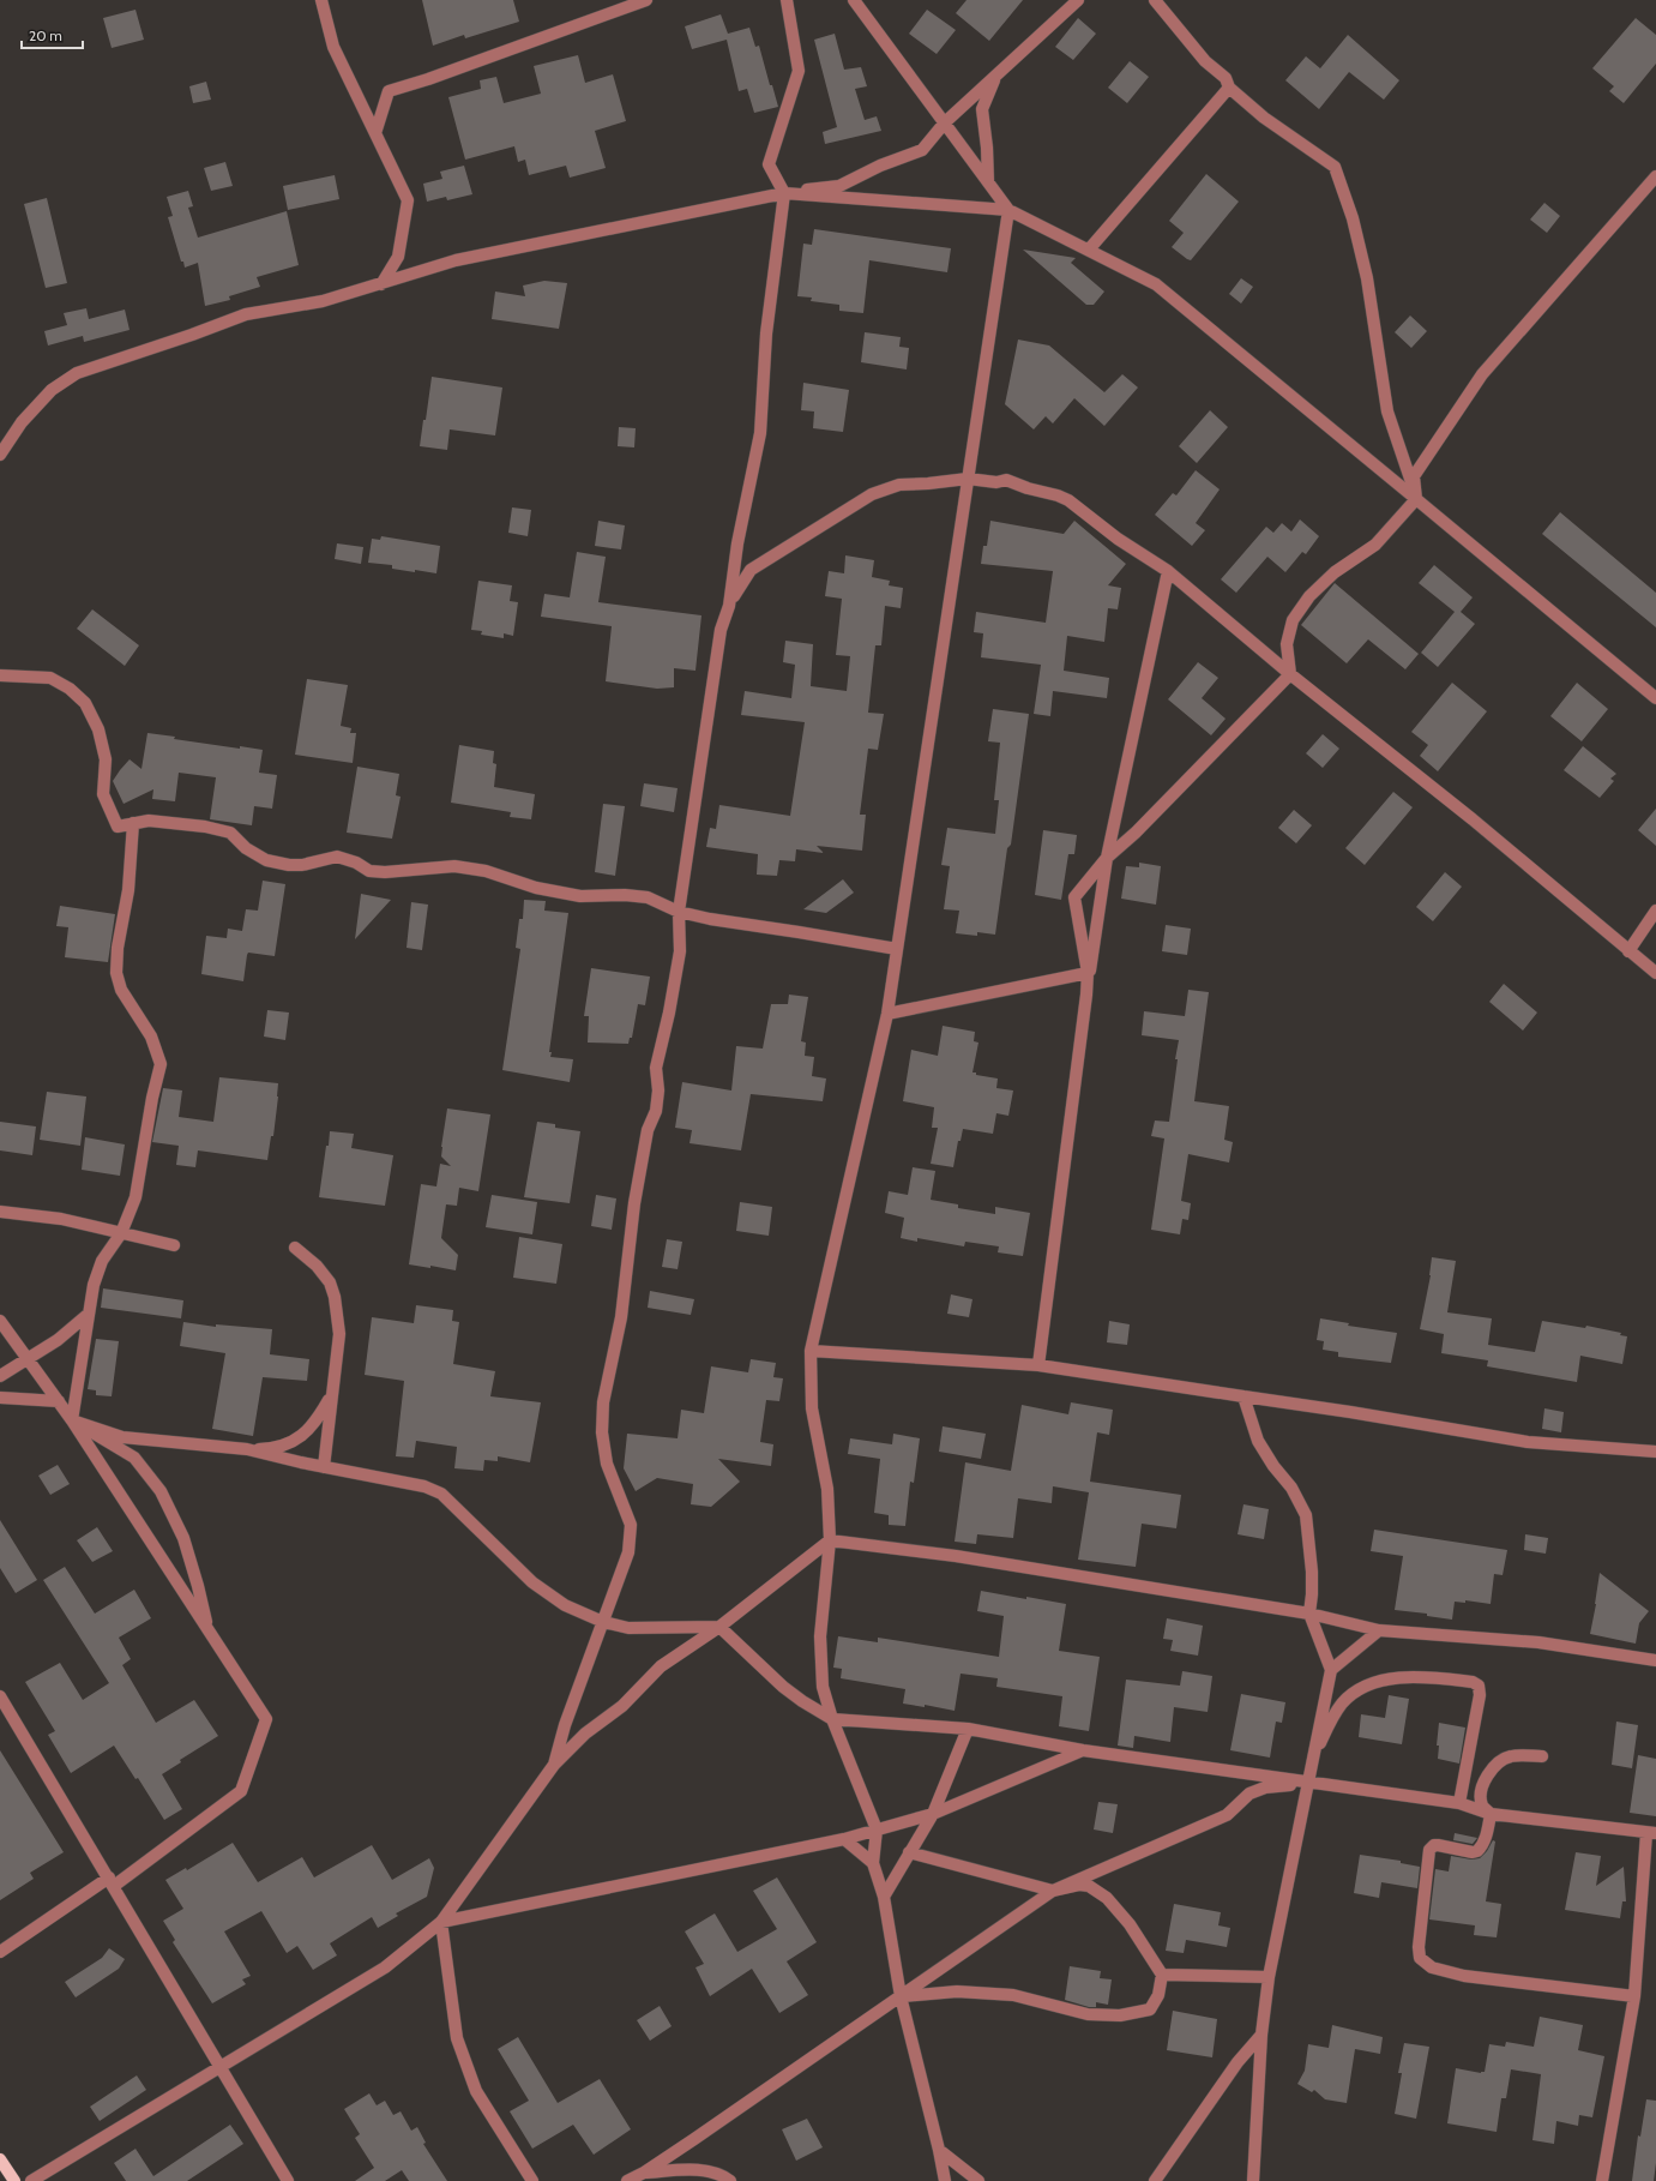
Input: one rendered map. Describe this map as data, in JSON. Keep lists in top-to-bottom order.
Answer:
{
  "scale_bar": "20 m"
}
